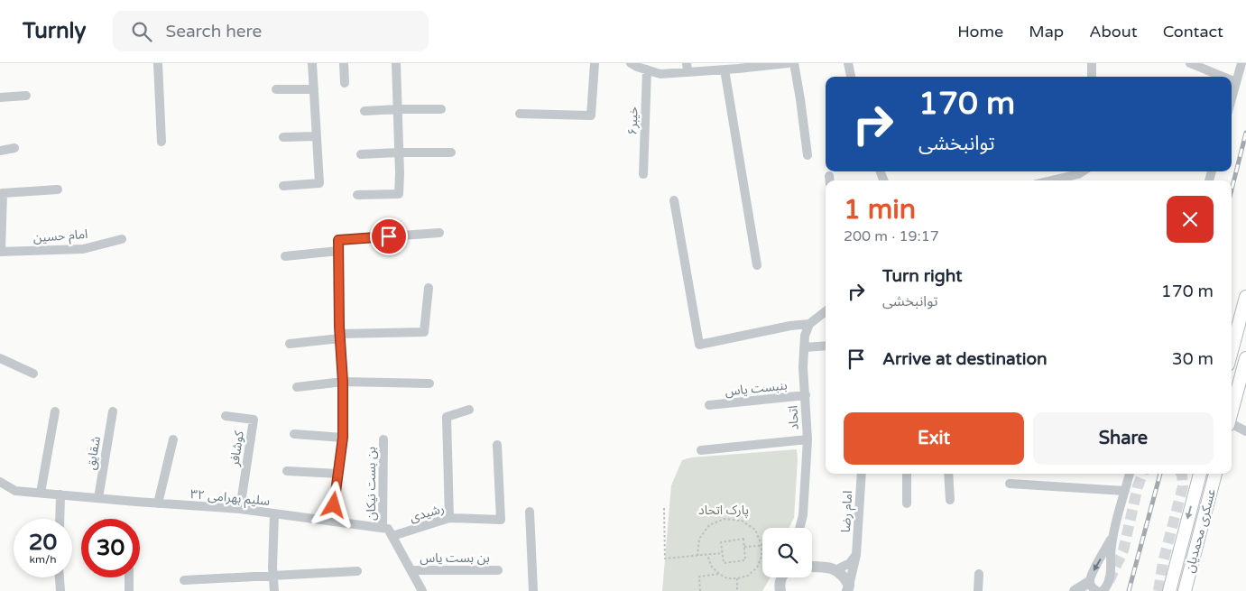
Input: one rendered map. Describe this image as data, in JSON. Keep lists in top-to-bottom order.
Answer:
{
  "streets": {
    "main road": ["عسکری محمدیان"],
    "street": [
      "خیبر۶",
      "امام حسین",
      "بنبست یاس",
      "اتحاد",
      "کوشافر",
      "شقایق",
      "بن بست نیکان",
      "سلیم بهرامی ۳۲",
      "امام رضا",
      "رشیدی",
      "بن بست یاس"
    ]
  },
  "crossings": [
    ["بنبست یاس", "اتحاد"],
    ["کوشافر", "سلیم بهرامی ۳۲"],
    ["شقایق", "سلیم بهرامی ۳۲"],
    ["بن بست نیکان", "سلیم بهرامی ۳۲"]
  ],
  "parks": ["پارک اتحاد"],
  "page": {
    "header": "Turnly",
    "search": "Search here",
    "nav": [
      "Home",
      "Map",
      "About",
      "Contact"
    ],
    "turn": ["170 m", "توانبخشی"],
    "heading": ["1 min", "200 m · 19:17"],
    "list": [
      {
        "name": "Turn right",
        "note": "توانبخشی",
        "value": "170 m"
      },
      {
        "name": "Arrive at destination",
        "value": "30 m"
      }
    ],
    "buttons": ["Exit", "Share"],
    "speed": "20 km/h",
    "limit": "30"
  }
}
